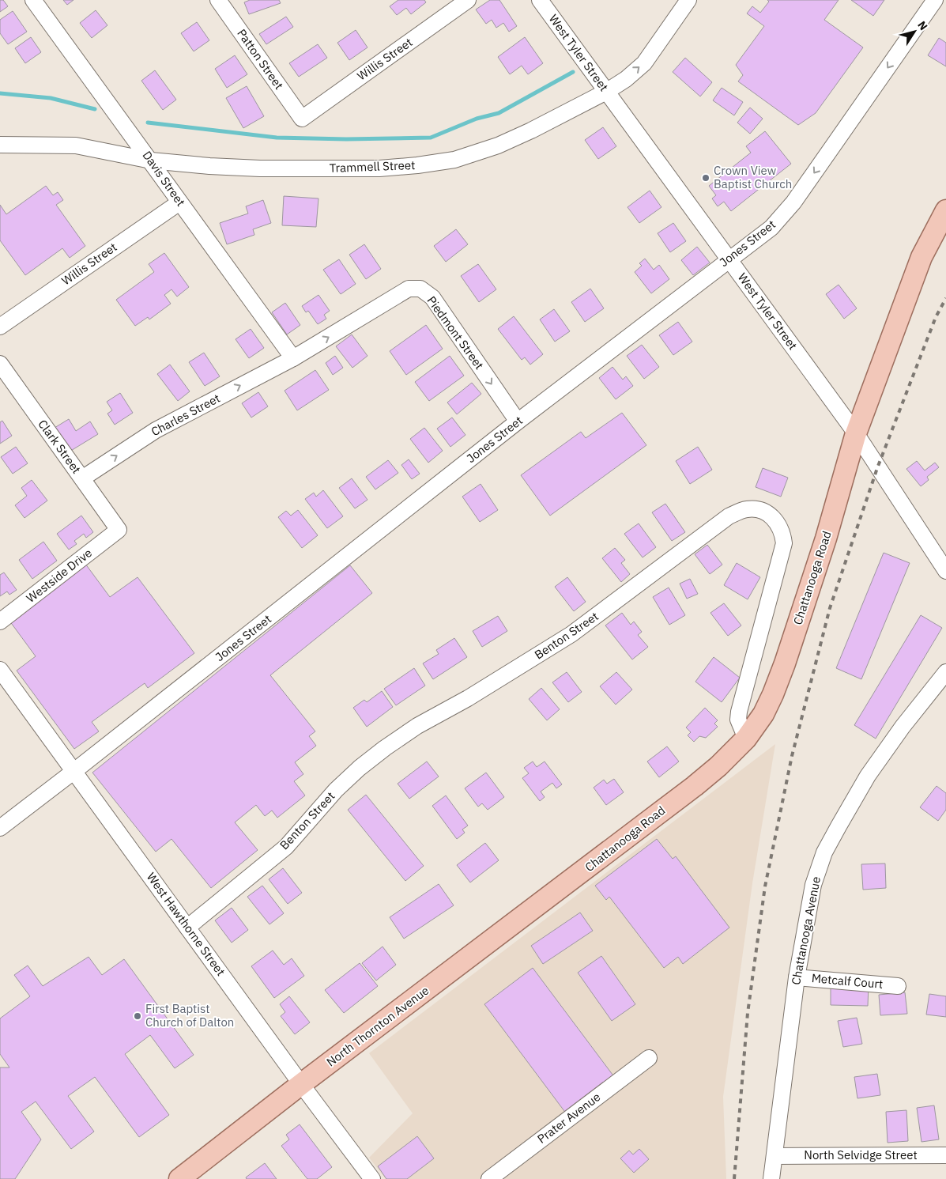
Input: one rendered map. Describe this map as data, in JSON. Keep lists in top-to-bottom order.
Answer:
{
  "streets": {
    "main road": ["Chattanooga Road", "North Thornton Avenue"],
    "street": [
      "West Tyler Street",
      "Patton Street",
      "Willis Street",
      "Trammell Street",
      "Davis Street",
      "Jones Street",
      "Piedmont Street",
      "Charles Street",
      "Clark Street",
      "Westside Drive",
      "Benton Street",
      "West Hawthorne Street",
      "Chattanooga Avenue",
      "Metcalf Court",
      "Prater Avenue",
      "North Selvidge Street"
    ]
  },
  "crossings": [
    ["West Tyler Street", "Trammell Street"],
    ["West Tyler Street", "Jones Street"],
    ["West Tyler Street", "Chattanooga Road"],
    ["Patton Street", "Willis Street"],
    ["Willis Street", "Davis Street"],
    ["Trammell Street", "Davis Street"],
    ["Davis Street", "Piedmont Street"],
    ["Davis Street", "Charles Street"],
    ["Jones Street", "Piedmont Street"],
    ["Jones Street", "West Hawthorne Street"],
    ["Piedmont Street", "Charles Street"],
    ["Charles Street", "Clark Street"],
    ["Clark Street", "Westside Drive"],
    ["Chattanooga Road", "Benton Street"],
    ["Chattanooga Road", "North Thornton Avenue"],
    ["Benton Street", "West Hawthorne Street"],
    ["West Hawthorne Street", "North Thornton Avenue"],
    ["Chattanooga Avenue", "Metcalf Court"],
    ["Chattanooga Avenue", "North Selvidge Street"]
  ],
  "one_way": ["Charles Street"],
  "places": ["Crown View Baptist Church", "First Baptist Church of Dalton"],
  "north": "top right"
}
